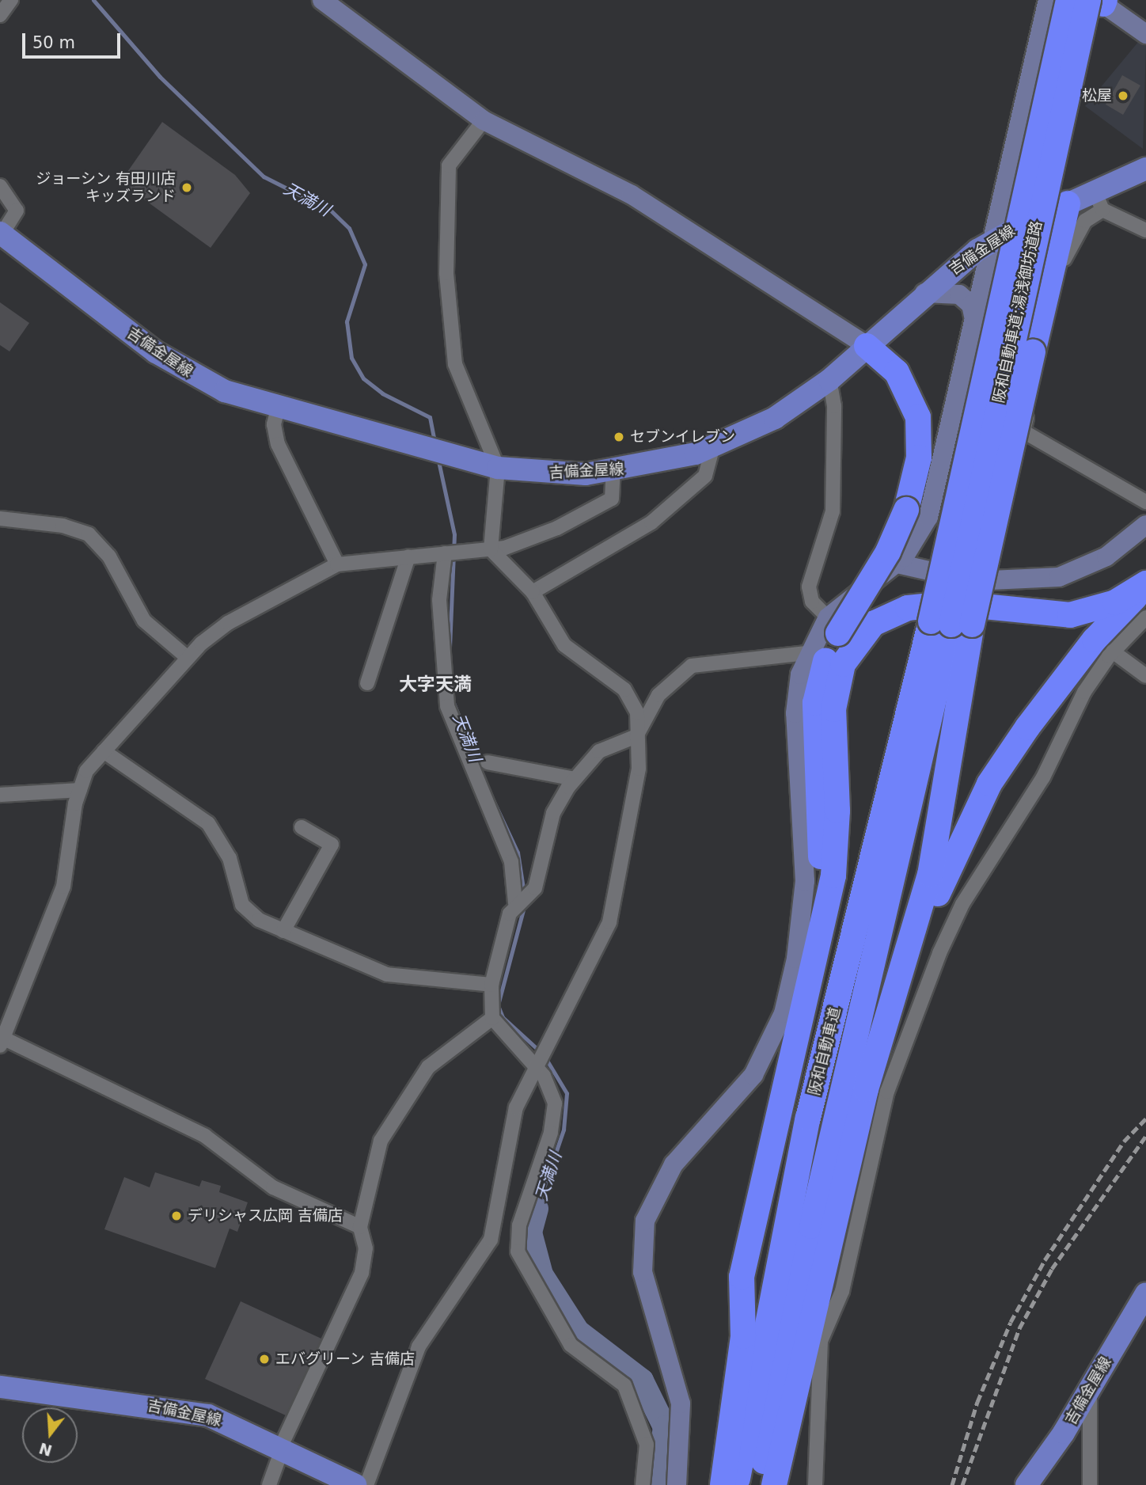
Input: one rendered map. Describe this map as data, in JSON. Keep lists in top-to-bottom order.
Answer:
{
  "streets": {
    "highway": ["阪和自動車道;湯浅御坊道路", "阪和自動車道"],
    "main road": ["吉備金屋線"]
  },
  "crossings": [
    ["阪和自動車道;湯浅御坊道路", "阪和自動車道"]
  ],
  "districts": ["大字天満"],
  "water": ["天満川"],
  "places": [
    "松屋",
    "ジョーシン 有田川店 キッズランド",
    "セブンイレブン",
    "デリシャス広岡 吉備店",
    "エバグリーン 吉備店"
  ],
  "scale_bar": "50 m",
  "north": "bottom"
}
